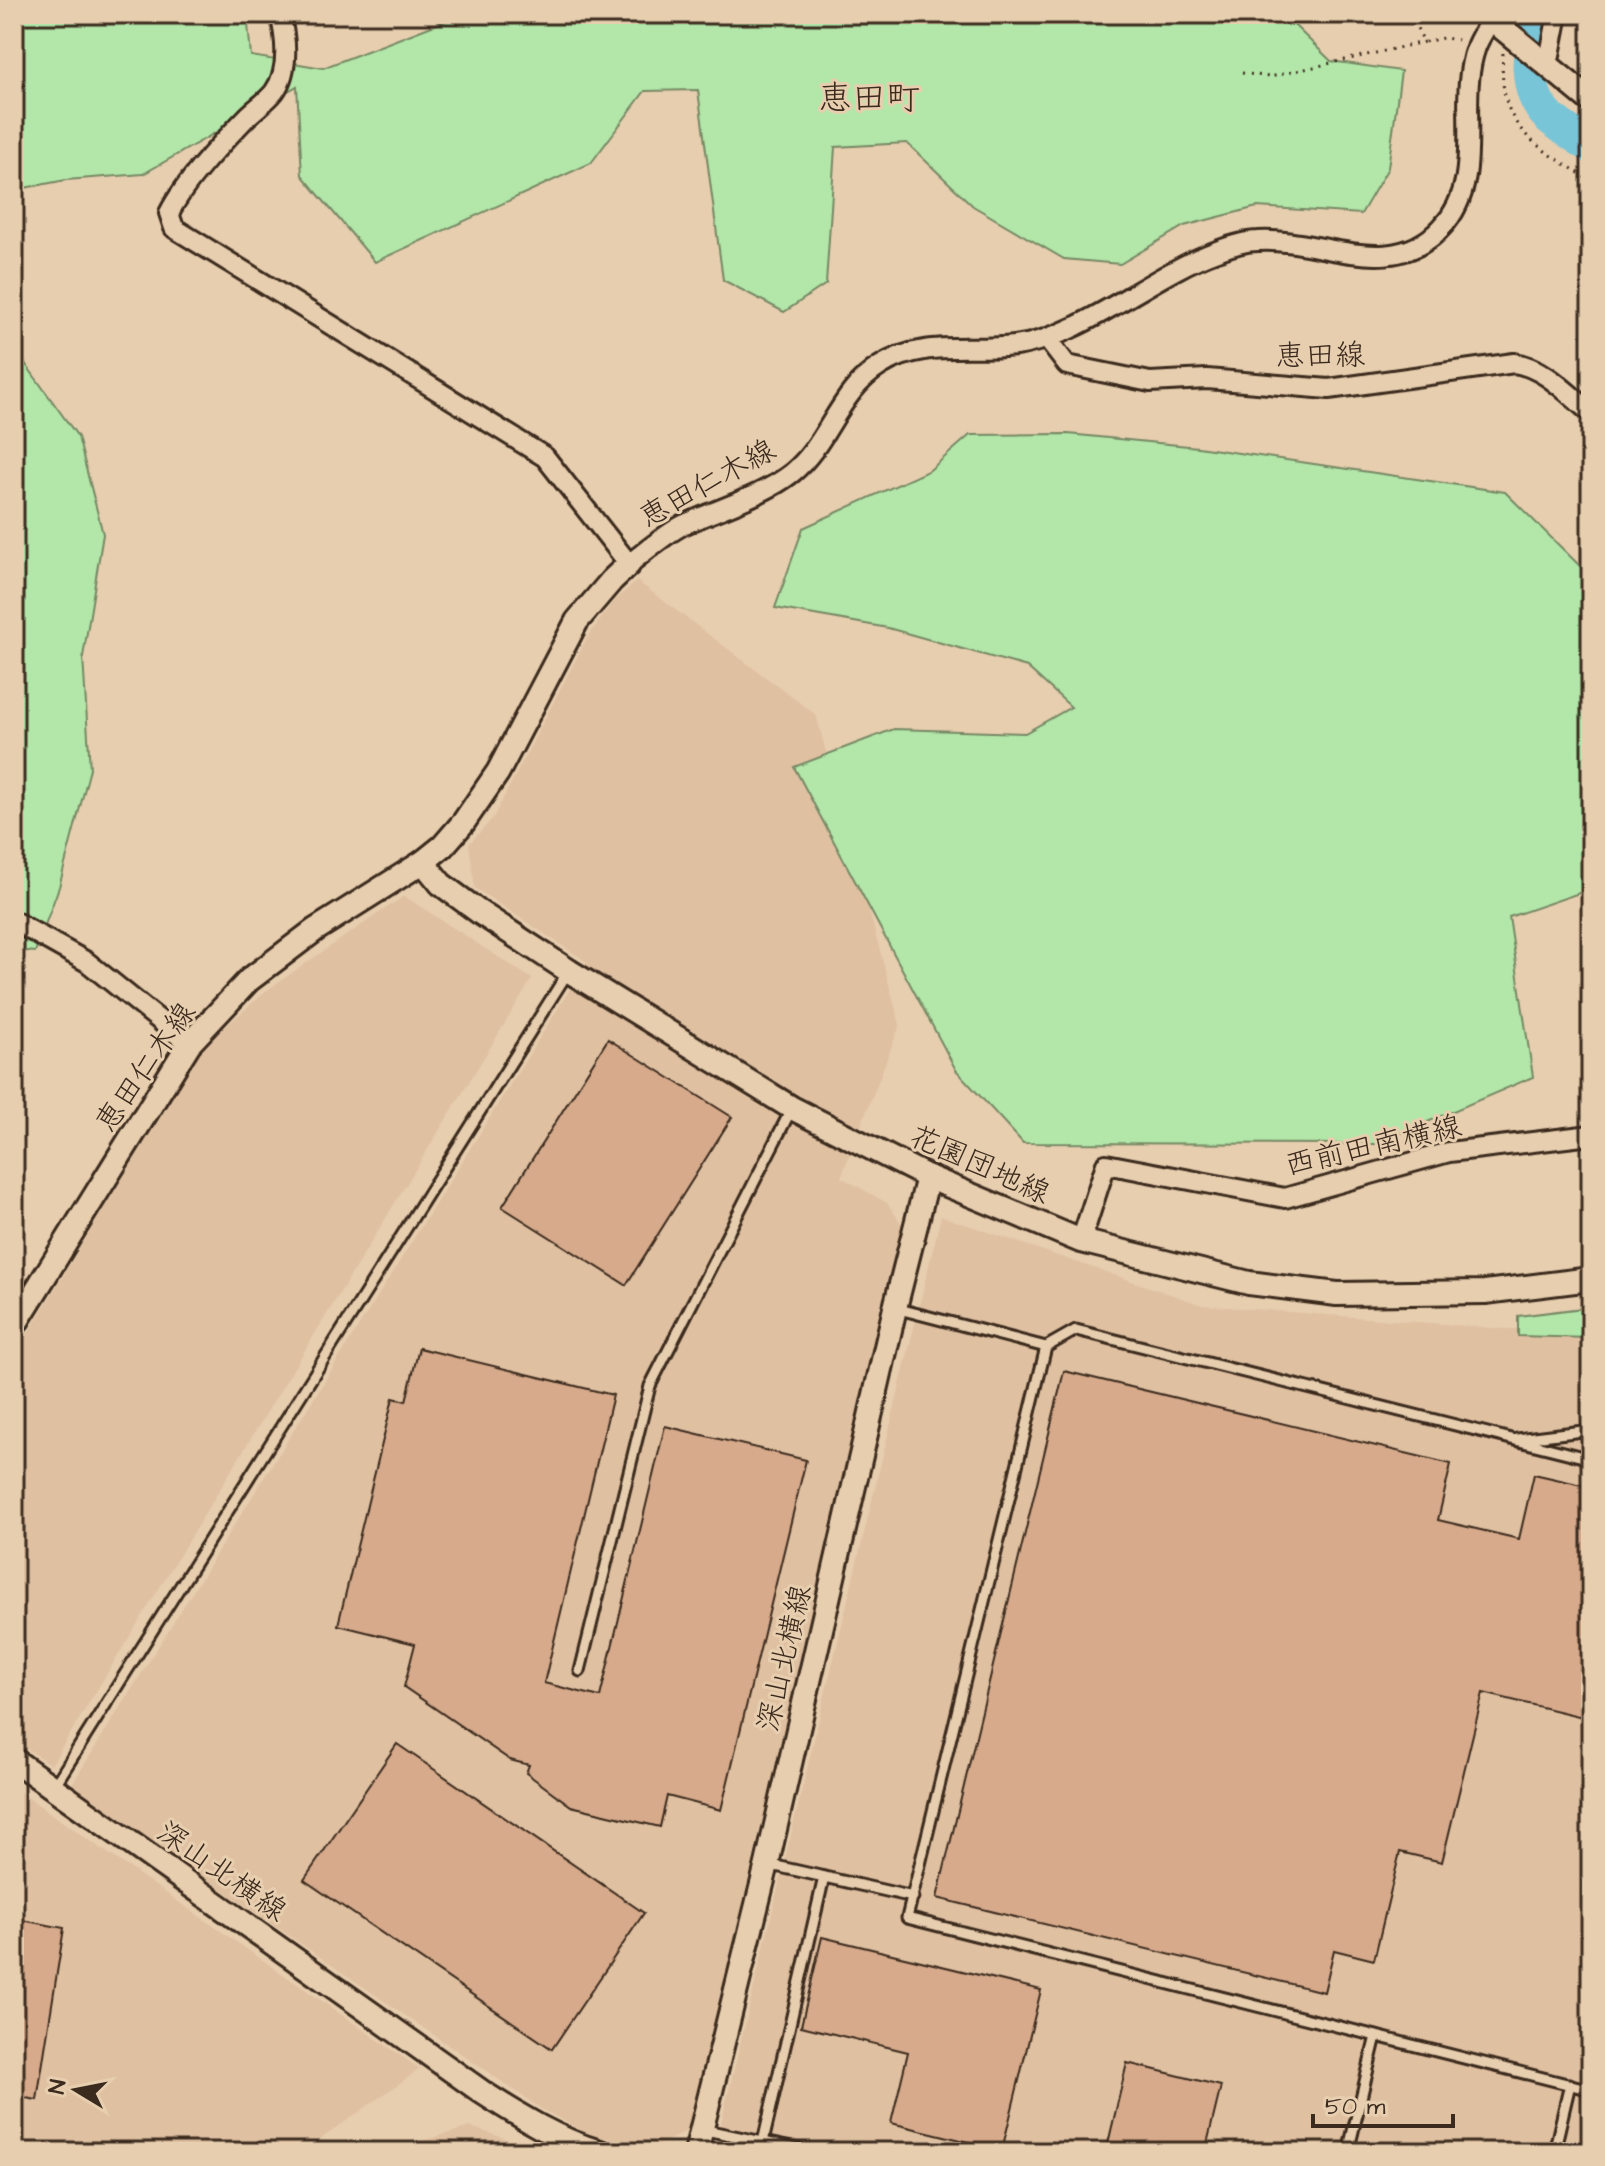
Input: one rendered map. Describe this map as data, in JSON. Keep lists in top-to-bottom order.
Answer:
{
  "streets": {
    "street": [
      "恵田線",
      "恵田仁木線",
      "西前田南横線",
      "花園団地線",
      "深山北横線"
    ]
  },
  "crossings": [
    ["恵田線", "恵田仁木線"],
    ["恵田仁木線", "花園団地線"],
    ["西前田南横線", "花園団地線"],
    ["花園団地線", "深山北横線"]
  ],
  "districts": ["恵田町"],
  "scale_bar": "50 m",
  "north": "left"
}
